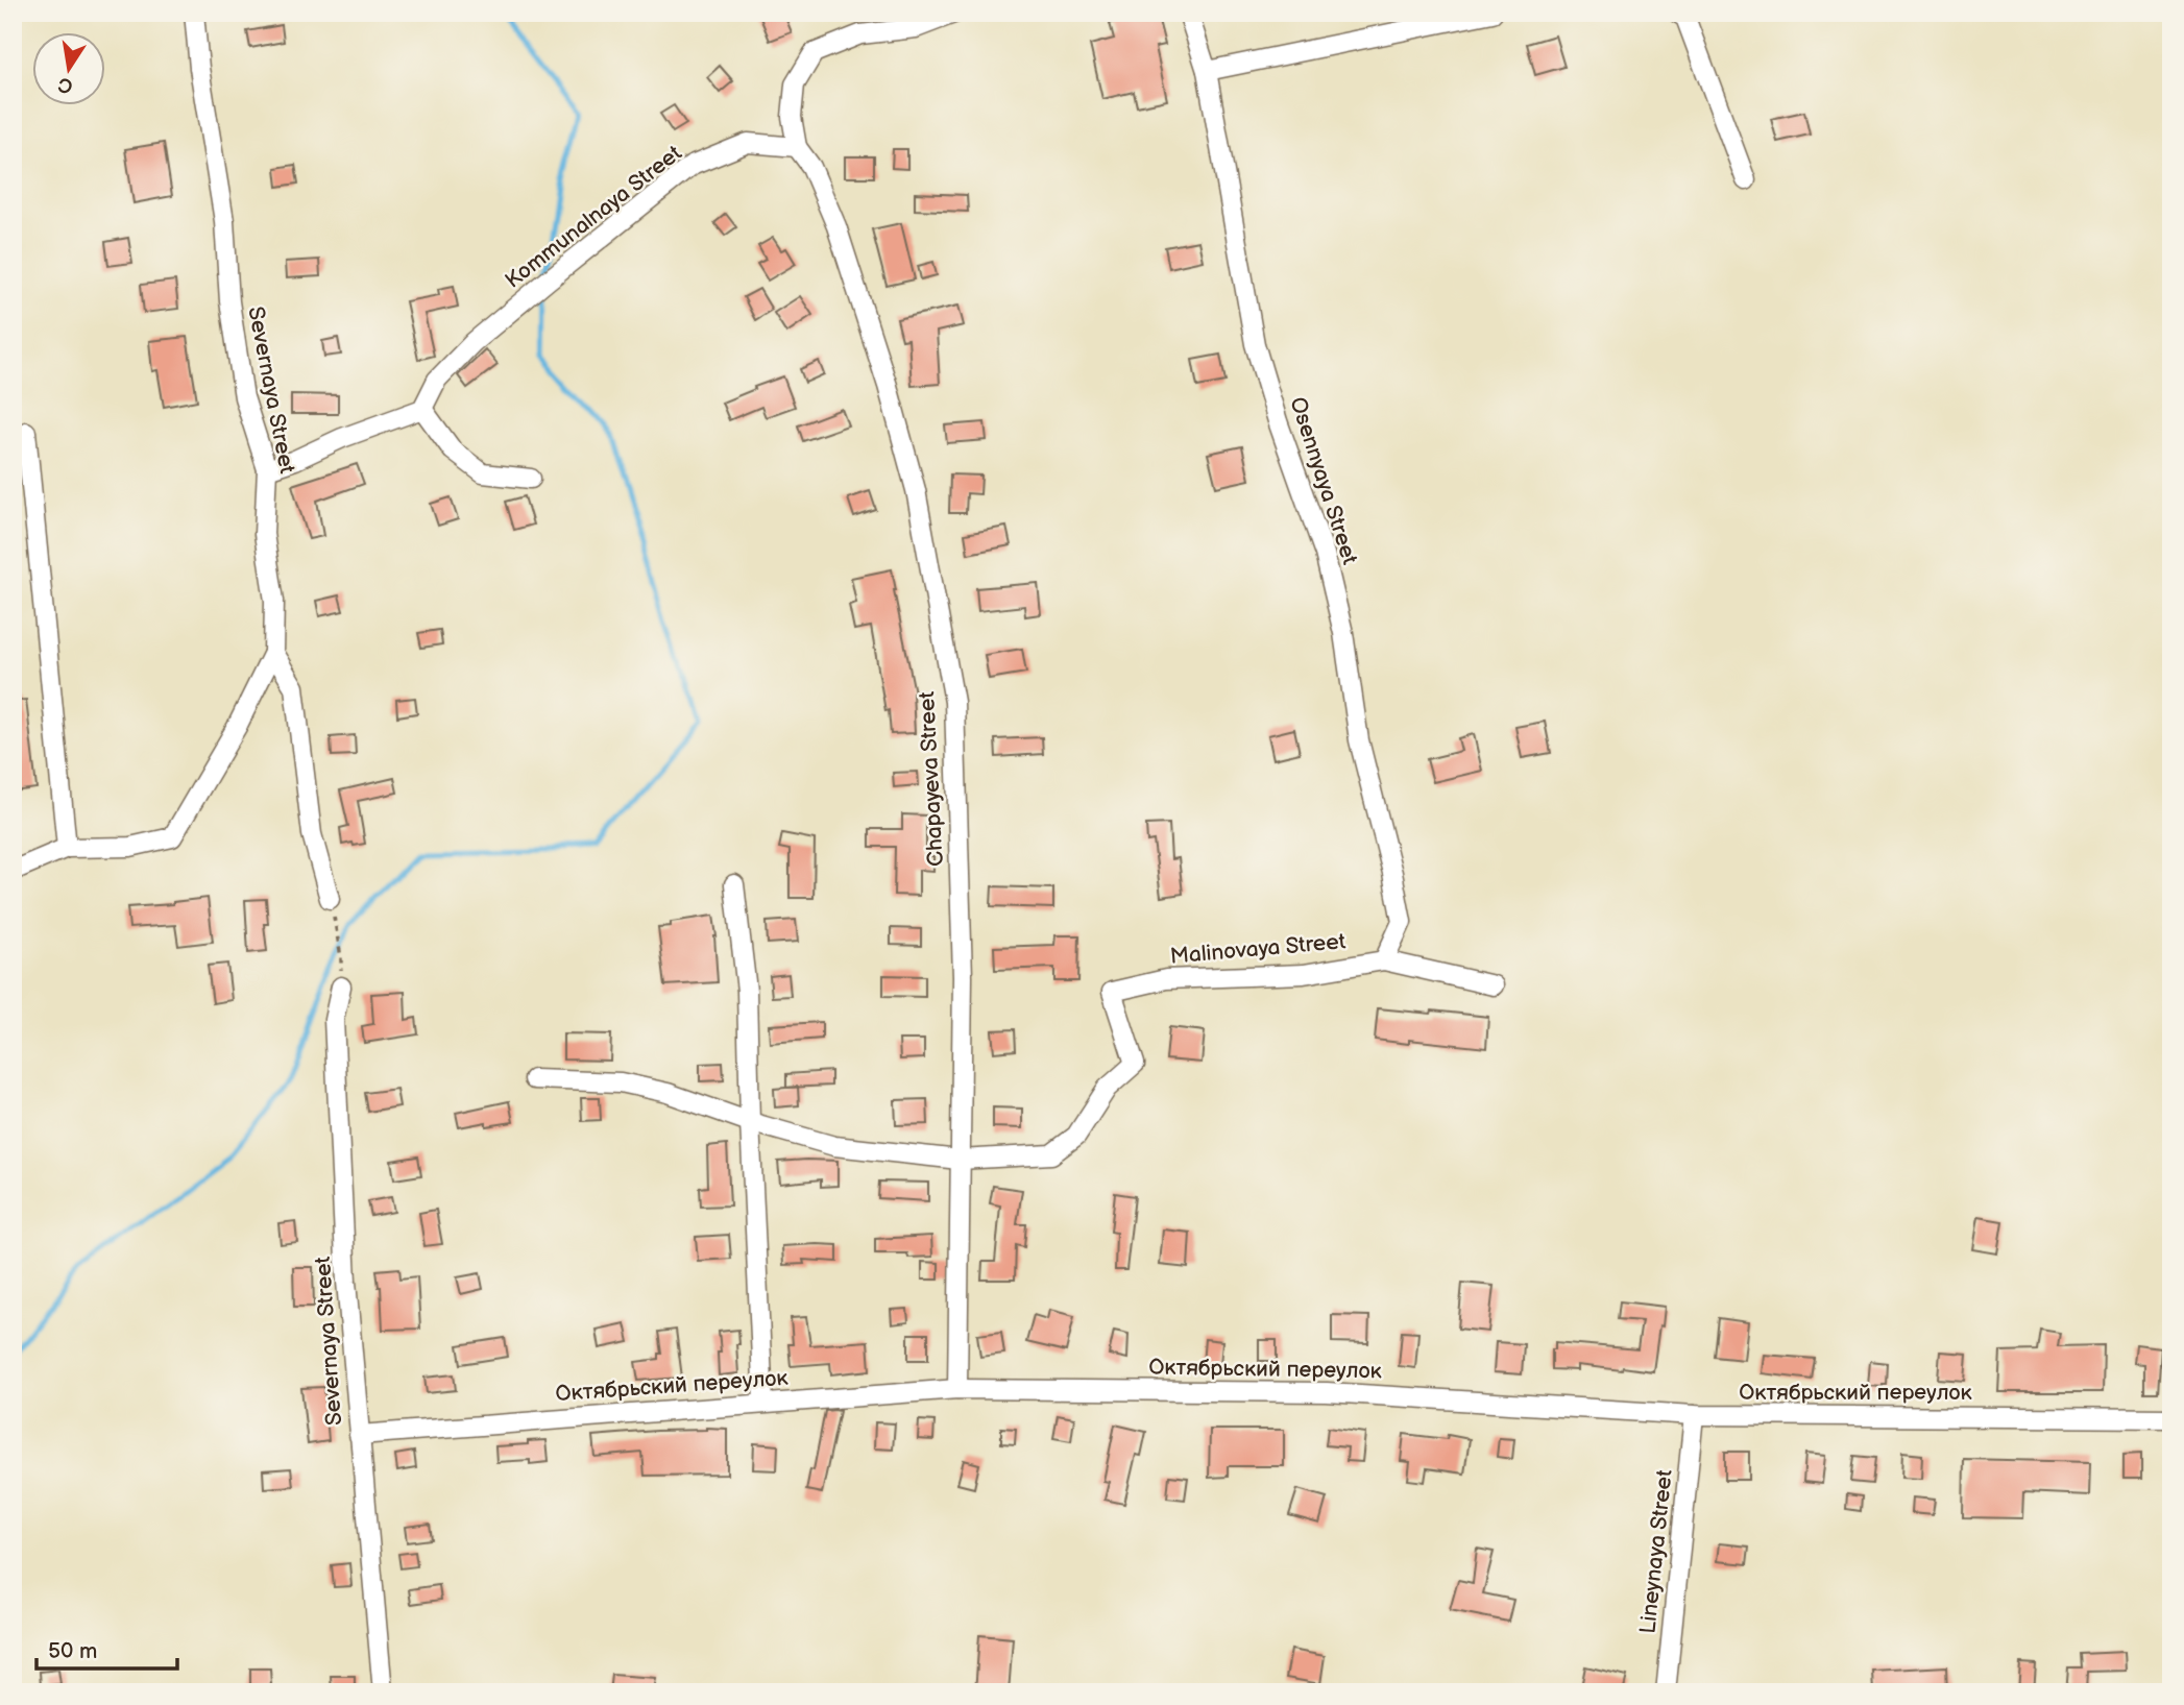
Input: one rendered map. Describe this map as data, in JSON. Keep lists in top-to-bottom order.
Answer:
{
  "streets": {
    "street": [
      "Kommunalnaya Street",
      "Severnaya Street",
      "Osennyaya Street",
      "Chapayeva Street",
      "Malinovaya Street",
      "Октябрьский переулок",
      "Lineynaya Street"
    ]
  },
  "crossings": [
    ["Kommunalnaya Street", "Chapayeva Street"],
    ["Severnaya Street", "Октябрьский переулок"],
    ["Osennyaya Street", "Malinovaya Street"],
    ["Chapayeva Street", "Malinovaya Street"],
    ["Chapayeva Street", "Октябрьский переулок"],
    ["Октябрьский переулок", "Lineynaya Street"]
  ],
  "scale_bar": "50 m",
  "north": "bottom"
}
